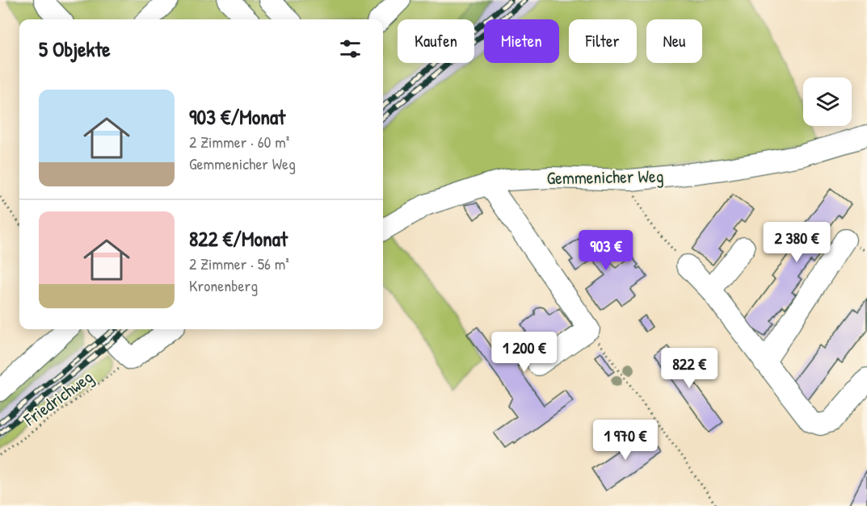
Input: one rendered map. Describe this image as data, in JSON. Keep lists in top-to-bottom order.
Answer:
{
  "streets": {
    "street": ["Gemmenicher Weg"],
    "path": ["Friedrichweg"]
  },
  "page": {
    "chip": [
      "Kaufen",
      "Mieten",
      "Filter",
      "Neu"
    ],
    "heading": "5 Objekte",
    "list": [
      {
        "name": "903 €/Monat",
        "note": "2 Zimmer · 60 m² · Gemmenicher Weg"
      },
      {
        "name": "822 €/Monat",
        "note": "2 Zimmer · 56 m² · Kronenberg"
      }
    ],
    "price": [
      "2 380 €",
      "903 €",
      "1 200 €",
      "822 €",
      "1 970 €"
    ]
  }
}
